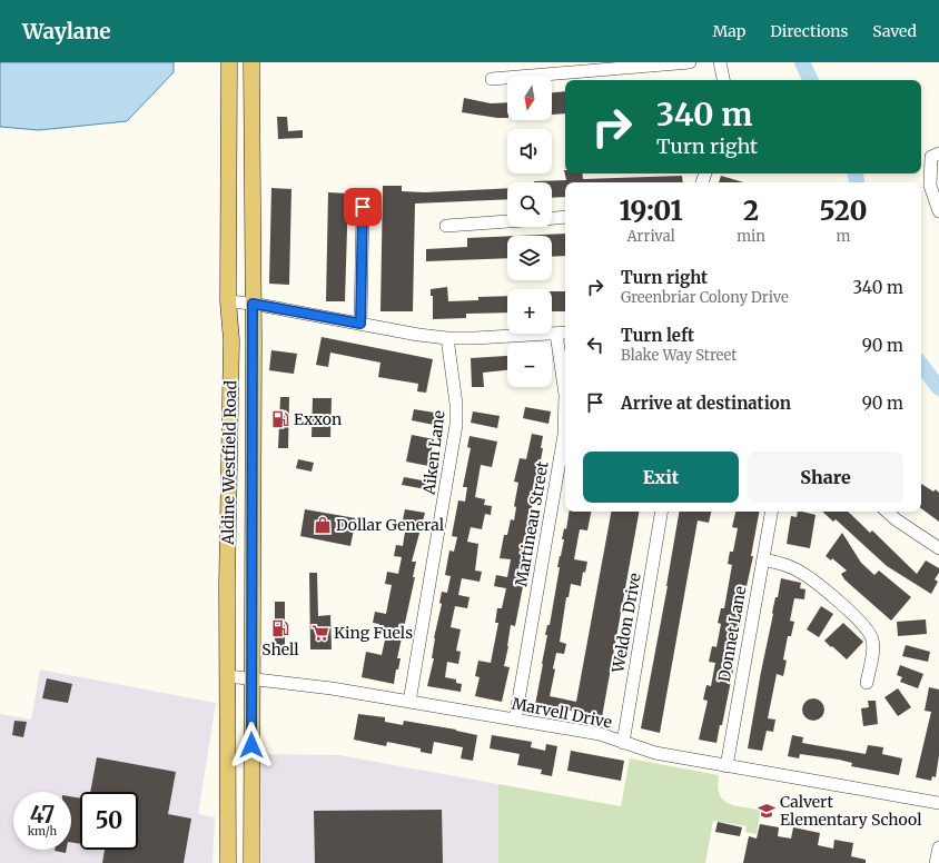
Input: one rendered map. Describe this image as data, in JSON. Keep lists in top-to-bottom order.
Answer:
{
  "streets": {
    "main road": ["Aldine Westfield Road"],
    "street": [
      "Aiken Lane",
      "Martineau Street",
      "Weldon Drive",
      "Donnet Lane",
      "Marvell Drive"
    ]
  },
  "crossings": [
    ["Aiken Lane", "Marvell Drive"],
    ["Aldine Westfield Road", "Marvell Drive"],
    ["Martineau Street", "Marvell Drive"],
    ["Weldon Drive", "Marvell Drive"],
    ["Donnet Lane", "Marvell Drive"]
  ],
  "places": {
    "fuel station": ["Exxon", "Shell"],
    "shop": ["Dollar General"],
    "supermarket": ["King Fuels"],
    "school or university": ["Calvert Elementary School"]
  },
  "north": "bottom",
  "page": {
    "header": "Waylane",
    "nav": ["Map", "Directions", "Saved"],
    "map_buttons": ["+", "−"],
    "turn": ["340 m", "Turn right"],
    "eta": [
      "19:01",
      "Arrival",
      "2",
      "min",
      "520",
      "m"
    ],
    "list": [
      {
        "name": "Turn right",
        "note": "Greenbriar Colony Drive",
        "value": "340 m"
      },
      {
        "name": "Turn left",
        "note": "Blake Way Street",
        "value": "90 m"
      },
      {
        "name": "Arrive at destination",
        "value": "90 m"
      }
    ],
    "buttons": ["Exit", "Share"],
    "speed": "47 km/h",
    "limit": "50"
  }
}
